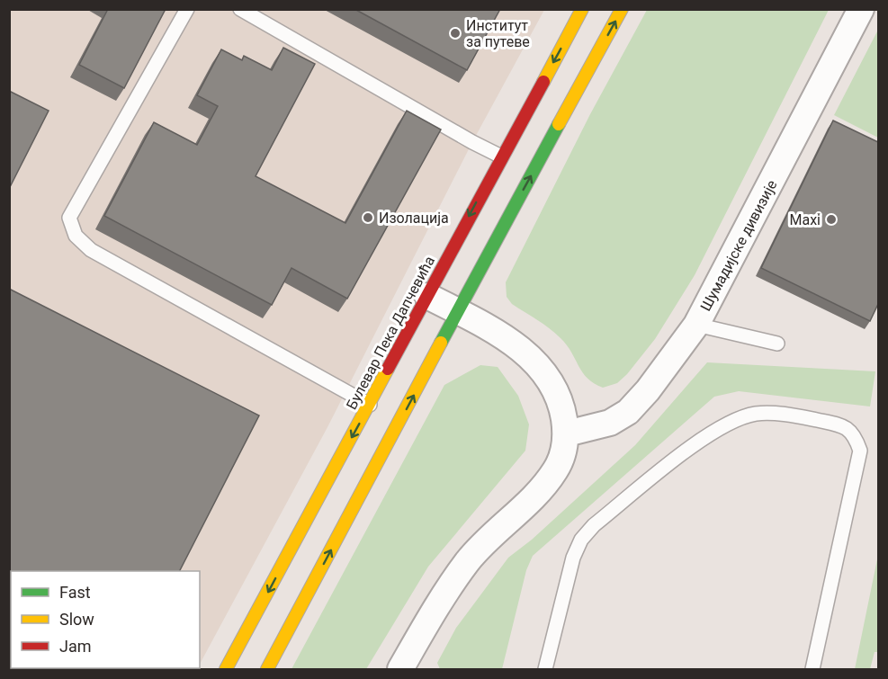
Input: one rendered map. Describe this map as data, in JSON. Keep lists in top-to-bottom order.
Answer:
{
  "streets": {
    "street": ["Шумадијске дивизије", "Булевар Пека Дапчевића"]
  },
  "places": ["Институт за путеве", "Изолација", "Maxi"],
  "legend": ["Fast", "Slow", "Jam"]
}
